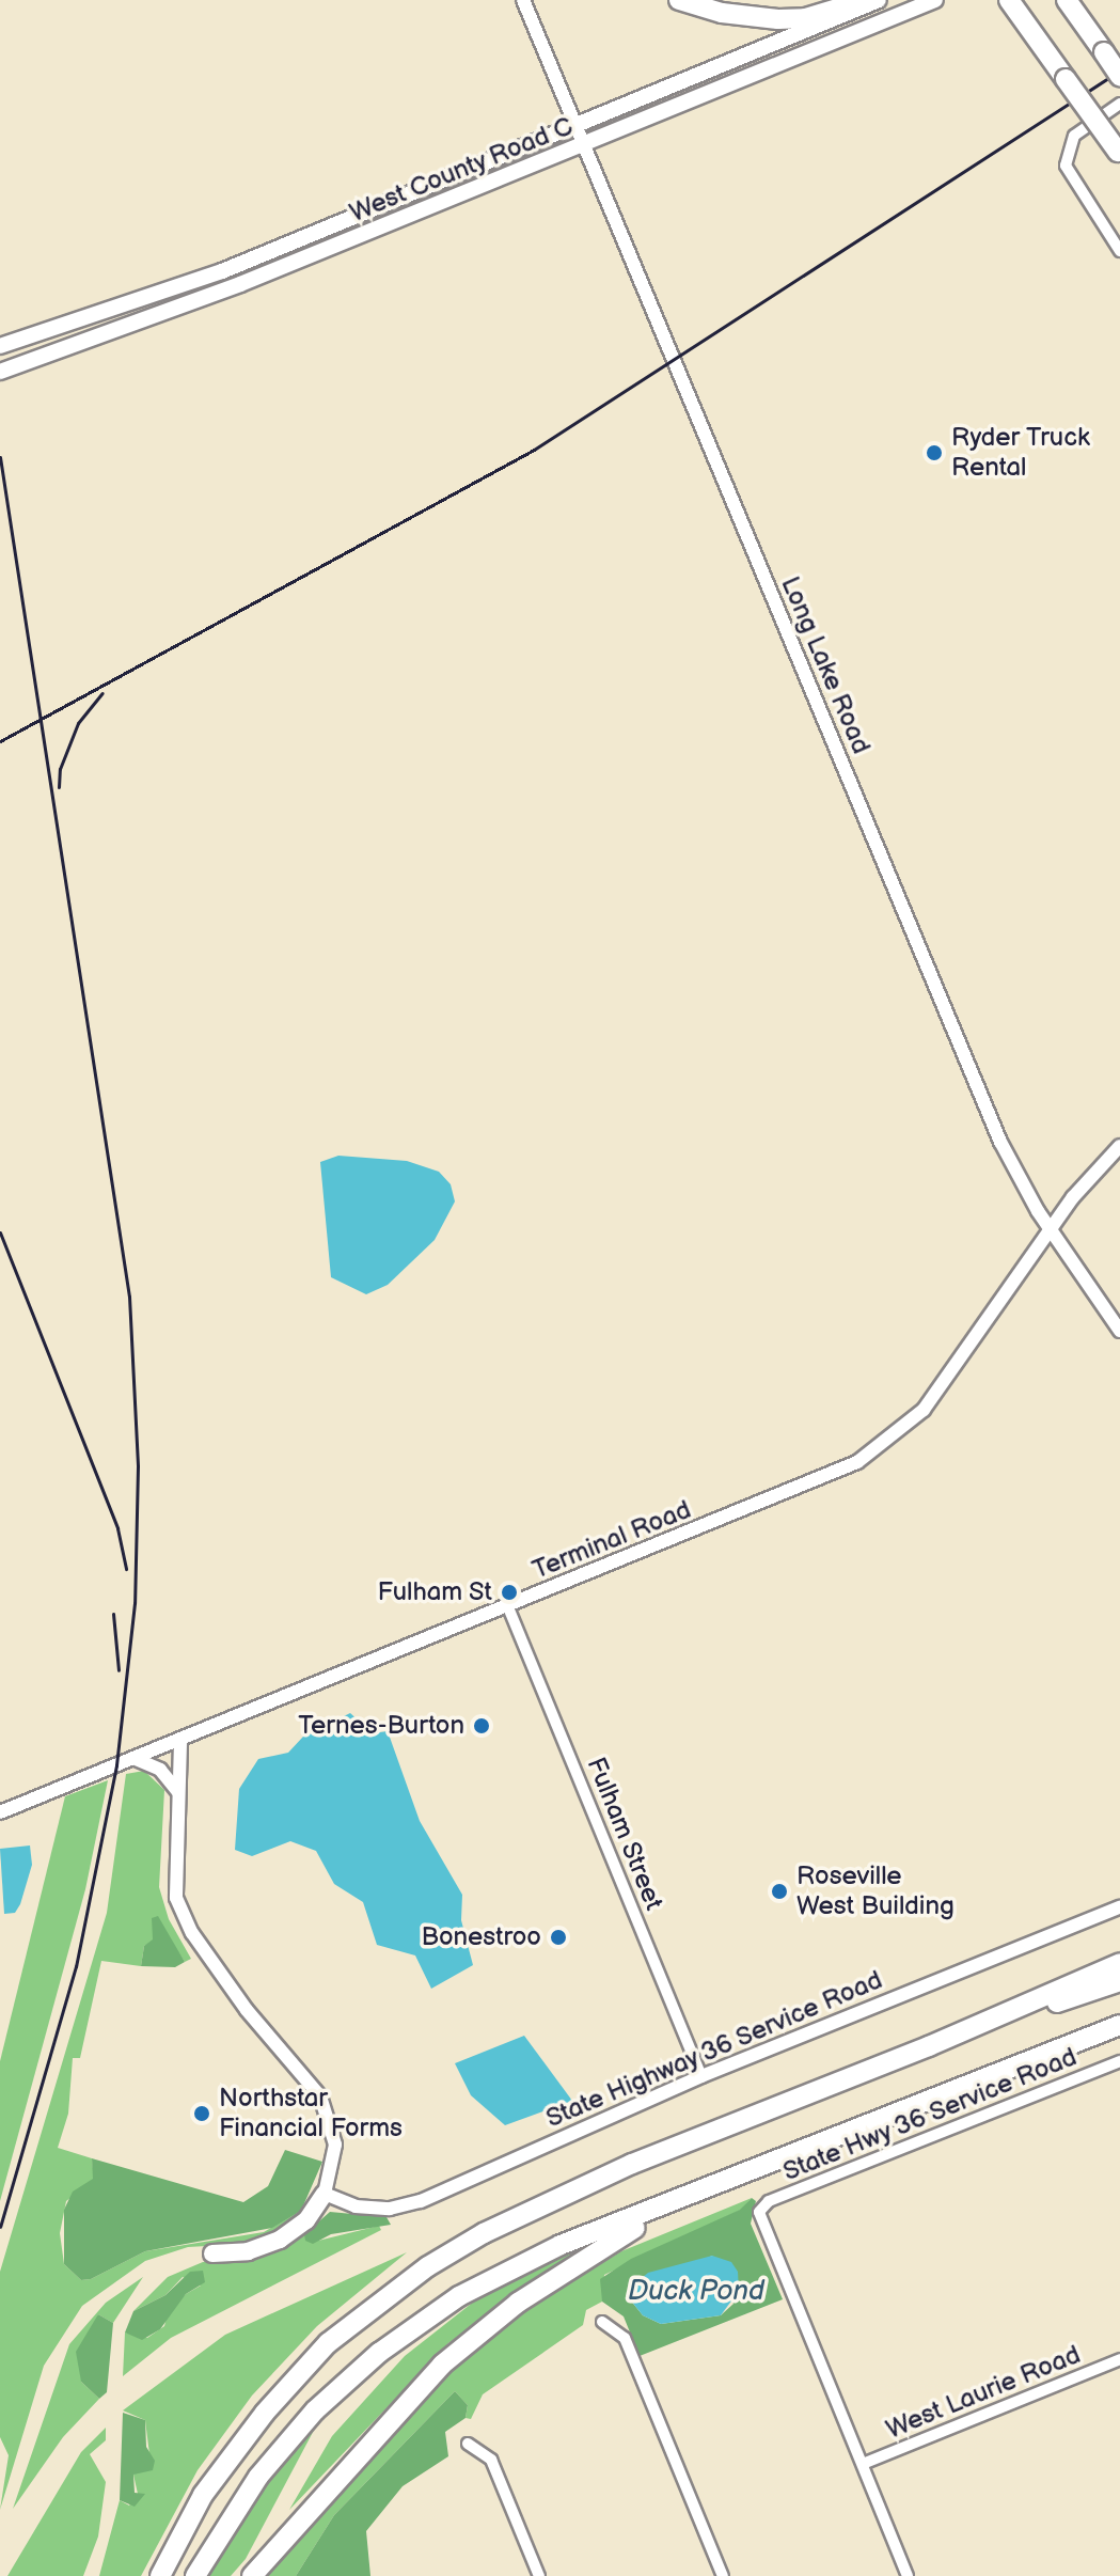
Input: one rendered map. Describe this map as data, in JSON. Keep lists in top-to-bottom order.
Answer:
{
  "streets": {
    "main road": ["West County Road C"],
    "street": [
      "Long Lake Road",
      "Terminal Road",
      "Fulham Street",
      "State Highway 36 Service Road",
      "State Hwy 36 Service Road",
      "West Laurie Road"
    ]
  },
  "crossings": [
    ["West County Road C", "Long Lake Road"],
    ["Long Lake Road", "Terminal Road"],
    ["Terminal Road", "Fulham Street"],
    ["Fulham Street", "State Highway 36 Service Road"],
    ["State Hwy 36 Service Road", "West Laurie Road"]
  ],
  "water": ["Duck Pond"],
  "places": [
    "Ryder Truck Rental",
    "Fulham St",
    "Ternes-Burton",
    "Roseville West Building",
    "Bonestroo",
    "Northstar Financial Forms"
  ]
}
